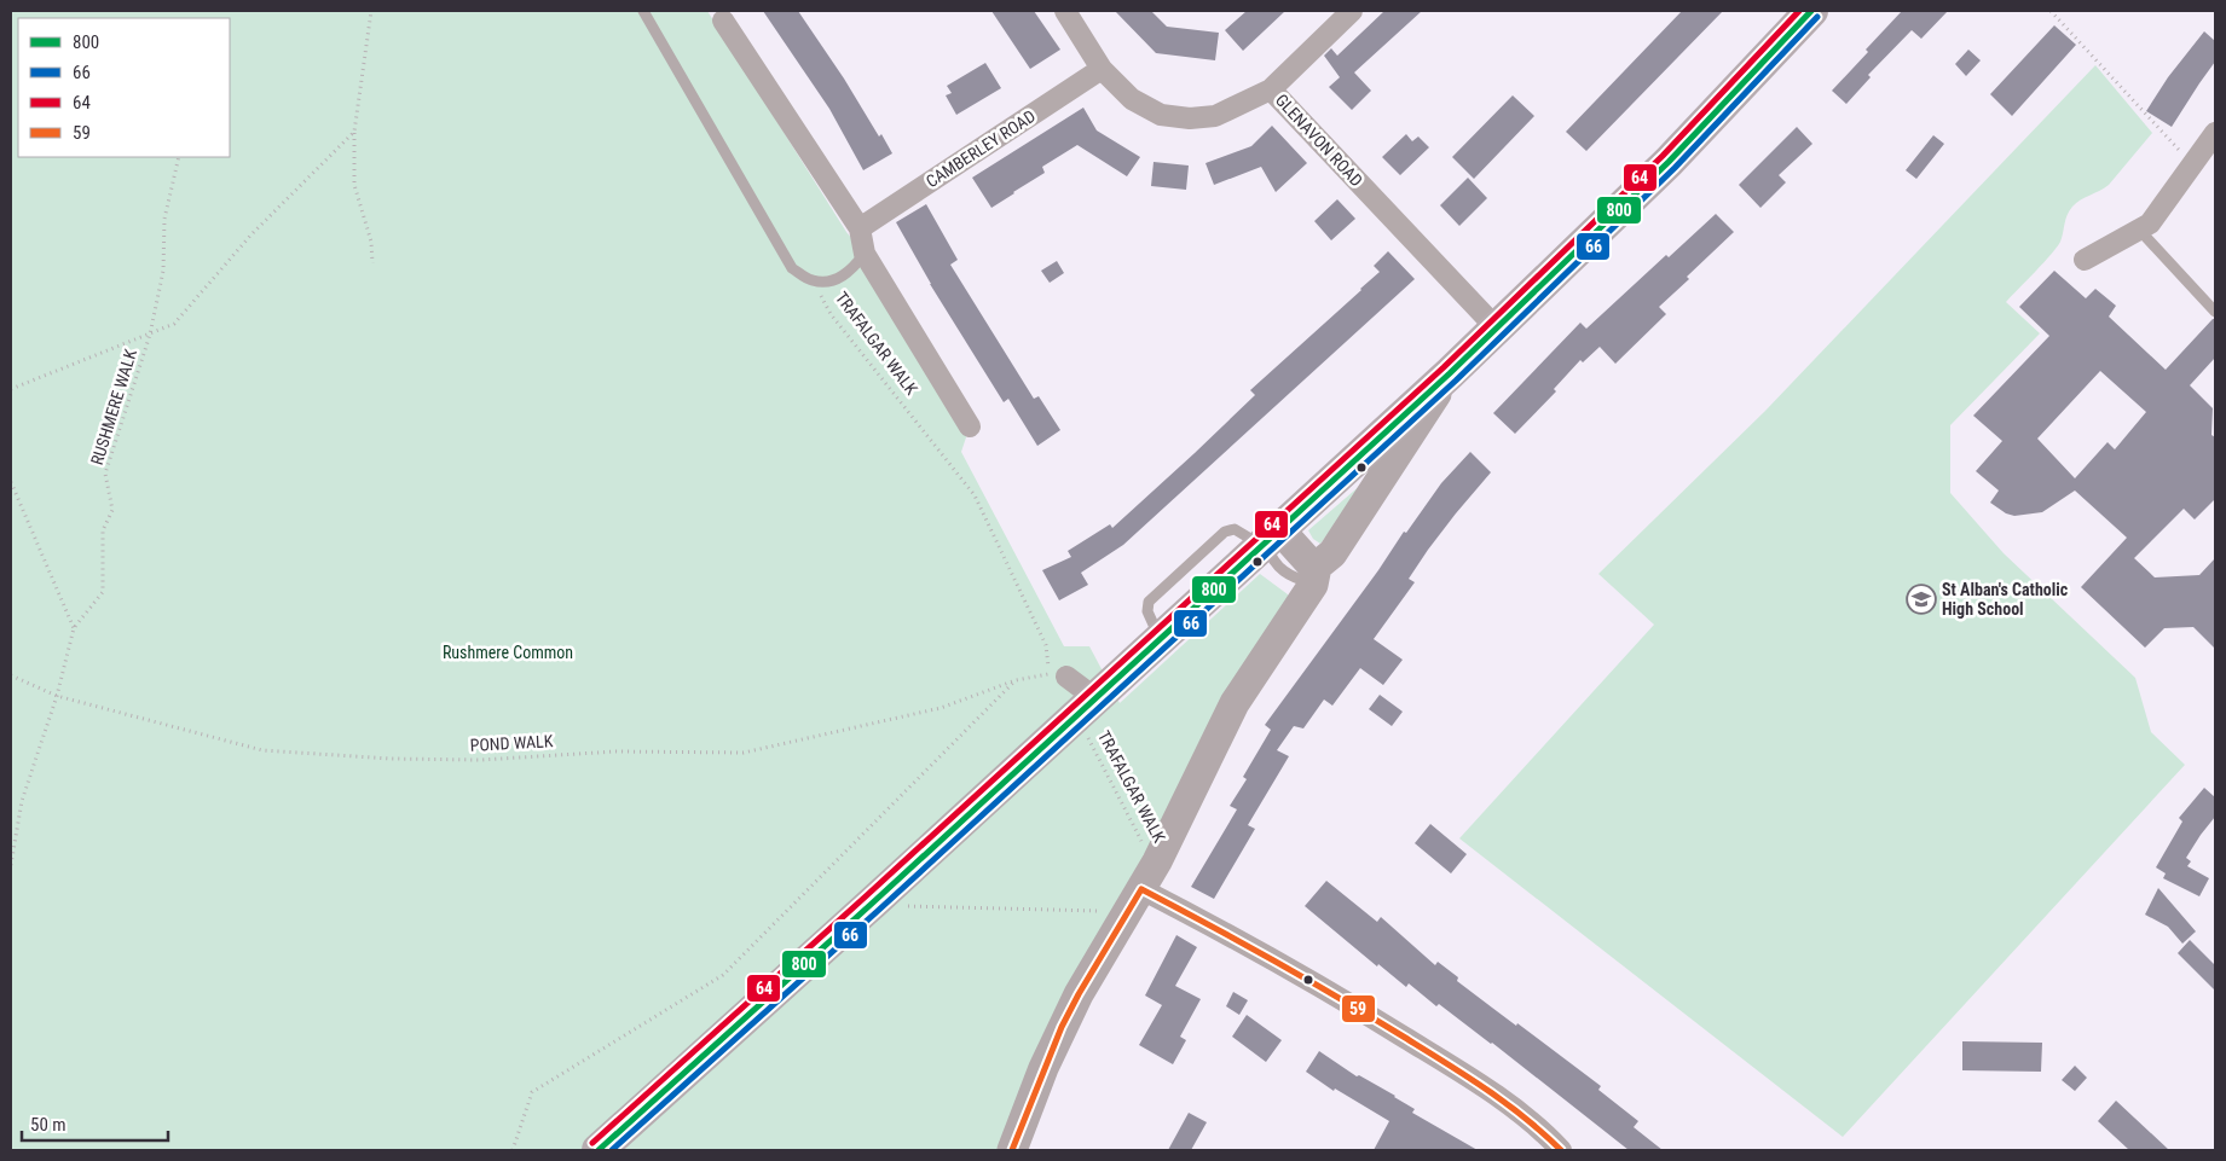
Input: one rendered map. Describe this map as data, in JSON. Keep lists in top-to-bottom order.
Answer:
{
  "streets": {
    "street": ["GLENAVON ROAD", "CAMBERLEY ROAD"],
    "path": ["TRAFALGAR WALK", "RUSHMERE WALK", "POND WALK"]
  },
  "crossings": [
    ["GLENAVON ROAD", "CAMBERLEY ROAD"],
    ["RUSHMERE WALK", "POND WALK"]
  ],
  "parks": ["Rushmere Common"],
  "places": {
    "school or university": ["St Alban's Catholic High School"]
  },
  "lines": [
    "transit line 800",
    "transit line 64",
    "transit line 66",
    "transit line 59"
  ],
  "legend": [
    "800",
    "66",
    "64",
    "59"
  ],
  "scale_bar": "50 m"
}
